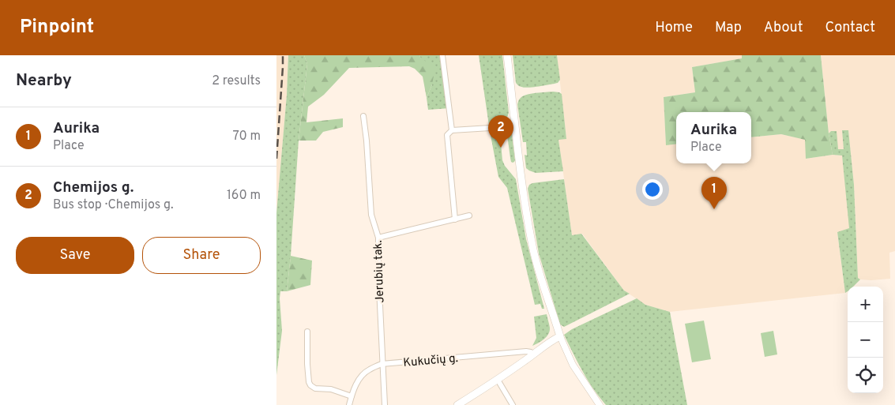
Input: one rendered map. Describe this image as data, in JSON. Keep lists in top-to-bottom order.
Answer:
{
  "streets": {
    "street": ["Jerubių tak.", "Kukučių g."]
  },
  "crossings": [
    ["Jerubių tak.", "Kukučių g."]
  ],
  "page": {
    "header": "Pinpoint",
    "nav": [
      "Home",
      "Map",
      "About",
      "Contact"
    ],
    "heading": ["Nearby", "2 results"],
    "list": [
      {
        "mark": "1",
        "name": "Aurika",
        "note": "Place",
        "value": "70 m"
      },
      {
        "mark": "2",
        "name": "Chemijos g.",
        "note": "Bus stop · Chemijos g.",
        "value": "160 m"
      }
    ],
    "popup": ["Aurika", "Place"],
    "pins": ["2", "1"],
    "buttons": ["Save", "Share"],
    "map_buttons": ["+", "−"]
  }
}
